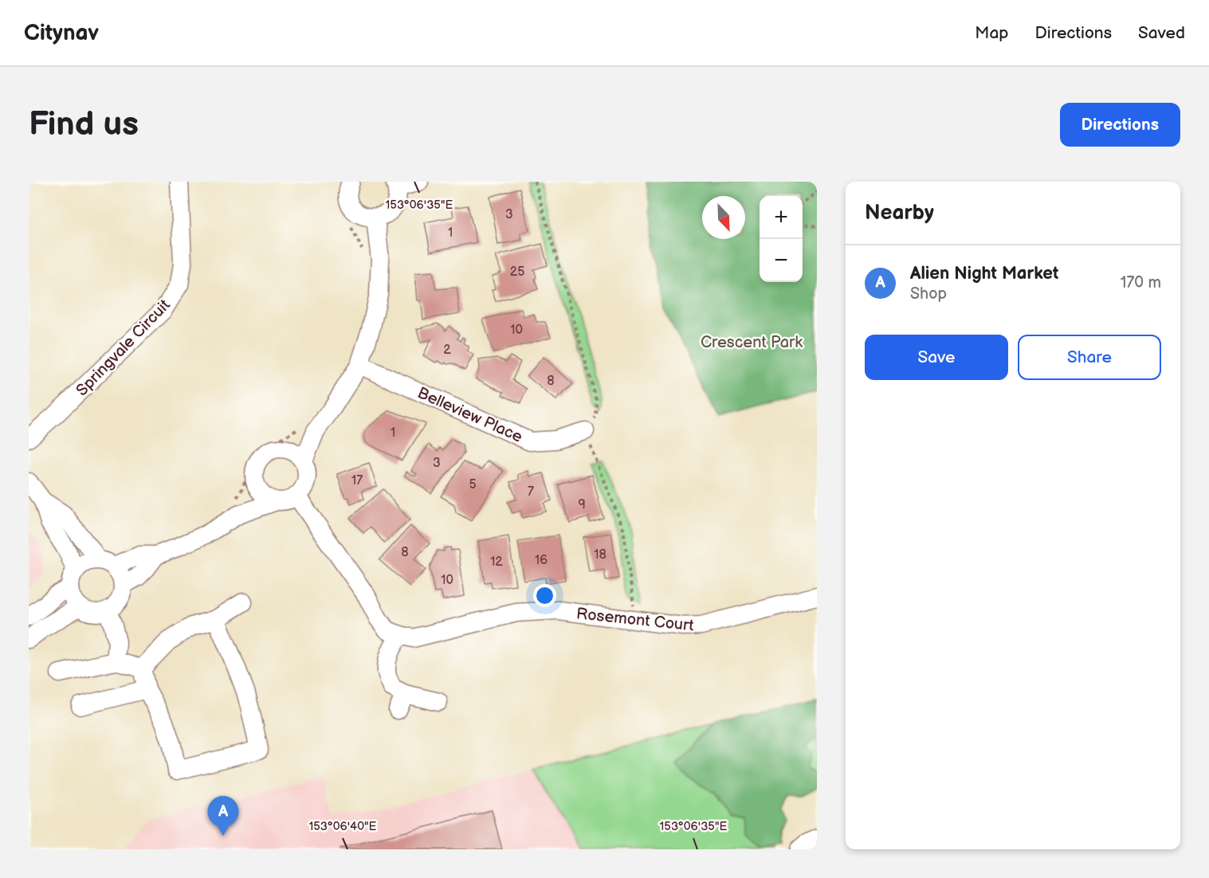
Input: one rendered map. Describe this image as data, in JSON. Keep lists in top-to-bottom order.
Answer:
{
  "streets": {
    "street": ["Springvale Circuit", "Belleview Place", "Rosemont Court"]
  },
  "parks": ["Crescent Park"],
  "house_numbers": [
    "3",
    "1",
    "25",
    "10",
    "2",
    "8",
    "1",
    "3",
    "17",
    "5",
    "7",
    "9",
    "8",
    "18",
    "16",
    "12",
    "10"
  ],
  "north": "bottom right",
  "page": {
    "header": "Citynav",
    "nav": ["Map", "Directions", "Saved"],
    "buttons": [
      "Directions",
      ["Save", "Share"]
    ],
    "title": "Find us",
    "heading": "Nearby",
    "map_buttons": ["+", "−"],
    "list": [
      {
        "mark": "A",
        "name": "Alien Night Market",
        "note": "Shop",
        "value": "170 m"
      }
    ],
    "pins": "A"
  },
  "coordinates": ["153°06'35\"E", "153°06'40\"E"]
}
